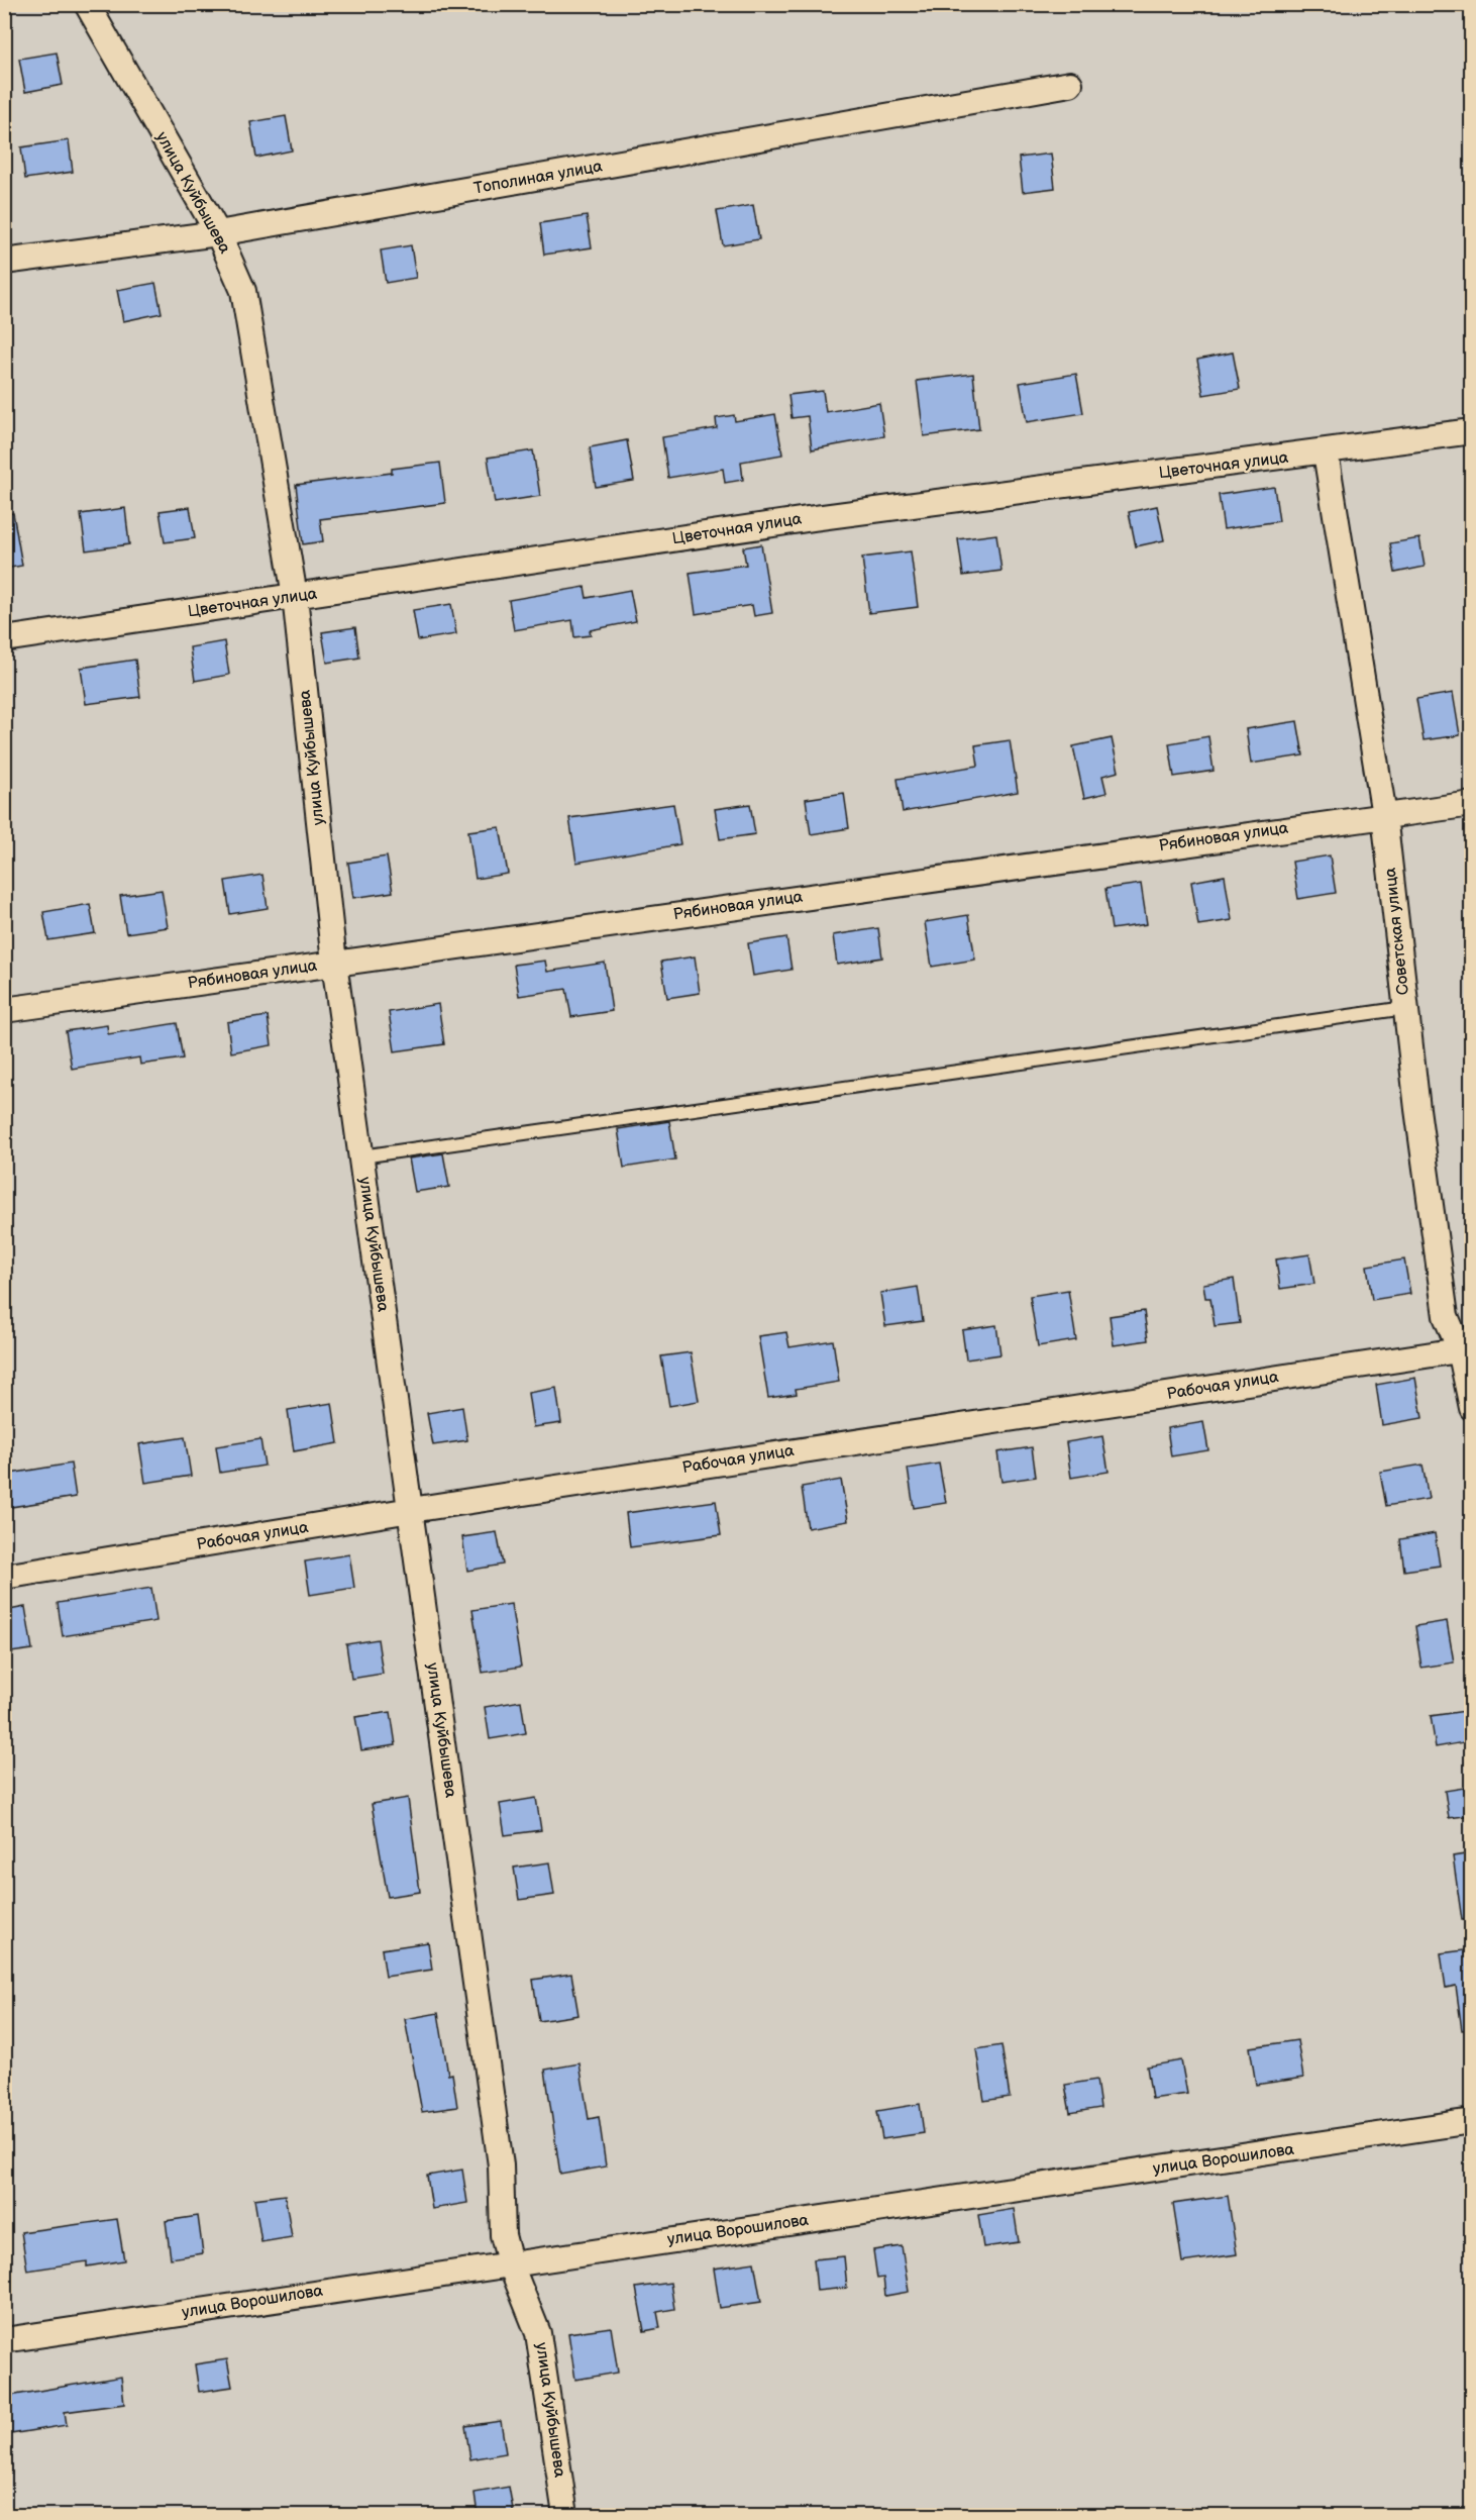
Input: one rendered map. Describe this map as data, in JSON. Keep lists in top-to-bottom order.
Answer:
{
  "streets": {
    "street": [
      "Тополиная улица",
      "улица Куйбышева",
      "Цветочная улица",
      "Рябиновая улица",
      "Советская улица",
      "Рабочая улица",
      "улица Ворошилова"
    ]
  },
  "crossings": [
    ["Тополиная улица", "улица Куйбышева"],
    ["улица Куйбышева", "Цветочная улица"],
    ["улица Куйбышева", "Рябиновая улица"],
    ["улица Куйбышева", "Рабочая улица"],
    ["улица Куйбышева", "улица Ворошилова"],
    ["Цветочная улица", "Советская улица"],
    ["Рябиновая улица", "Советская улица"],
    ["Советская улица", "Рабочая улица"]
  ]
}
